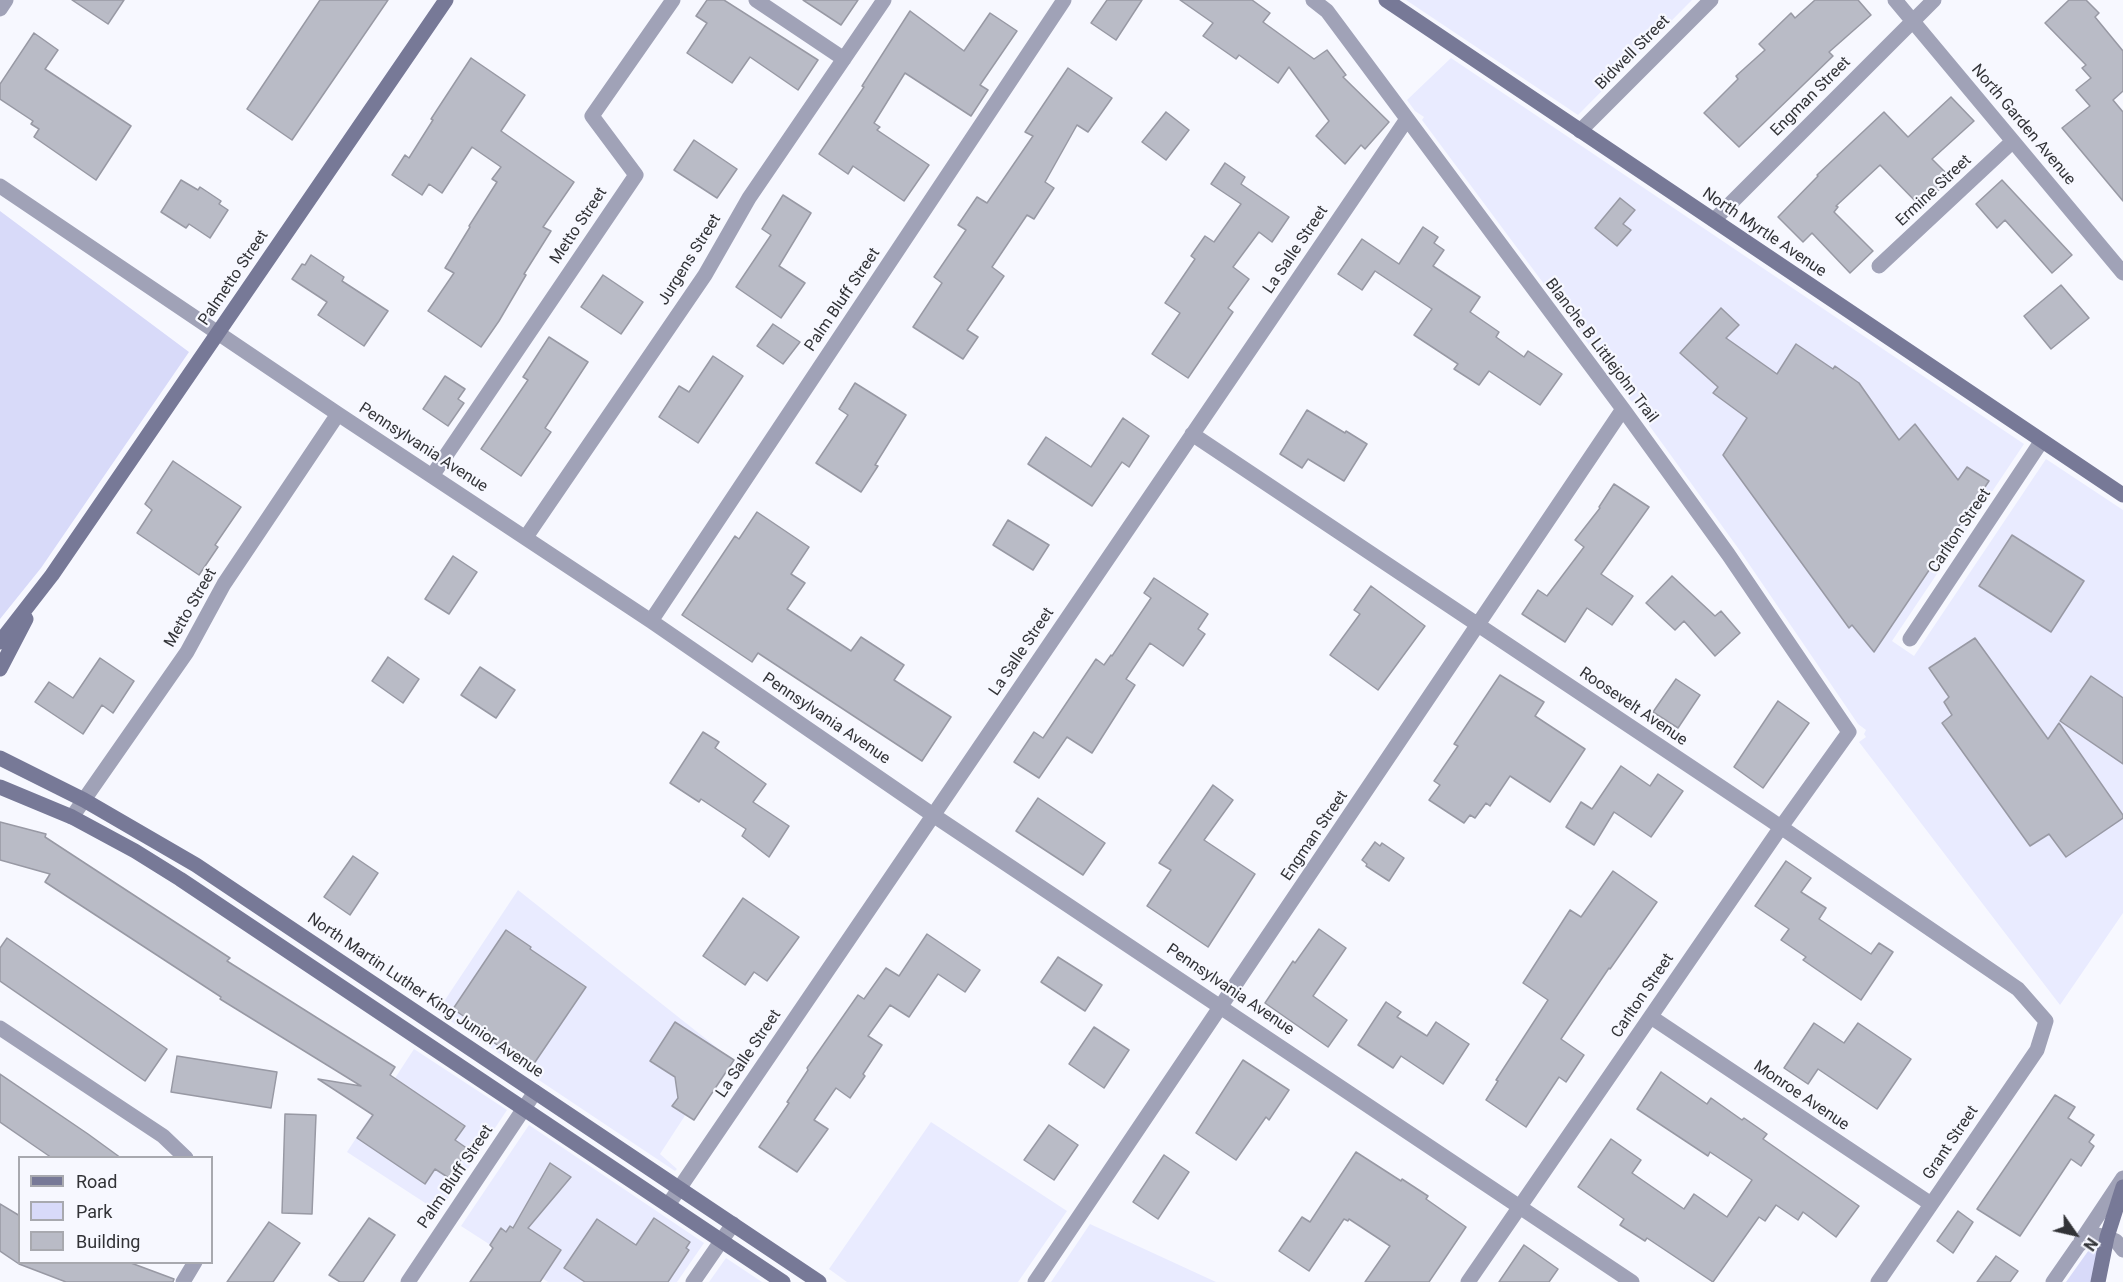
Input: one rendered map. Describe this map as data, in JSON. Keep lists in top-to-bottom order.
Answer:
{
  "streets": {
    "street": [
      "Bidwell Street",
      "Engman Street",
      "North Garden Avenue",
      "Ermine Street",
      "Metto Street",
      "North Myrtle Avenue",
      "La Salle Street",
      "Jurgens Street",
      "Palmetto Street",
      "Palm Bluff Street",
      "Blanche B Littlejohn Trail",
      "Pennsylvania Avenue",
      "Carlton Street",
      "Roosevelt Avenue",
      "North Martin Luther King Junior Avenue",
      "Monroe Avenue",
      "Grant Street"
    ]
  },
  "crossings": [
    ["Bidwell Street", "North Myrtle Avenue"],
    ["Engman Street", "North Garden Avenue"],
    ["Engman Street", "North Myrtle Avenue"],
    ["Engman Street", "Blanche B Littlejohn Trail"],
    ["Engman Street", "Pennsylvania Avenue"],
    ["Engman Street", "Roosevelt Avenue"],
    ["North Garden Avenue", "Ermine Street"],
    ["Metto Street", "Pennsylvania Avenue"],
    ["Metto Street", "North Martin Luther King Junior Avenue"],
    ["North Myrtle Avenue", "Carlton Street"],
    ["La Salle Street", "Blanche B Littlejohn Trail"],
    ["La Salle Street", "Pennsylvania Avenue"],
    ["La Salle Street", "Roosevelt Avenue"],
    ["La Salle Street", "North Martin Luther King Junior Avenue"],
    ["Jurgens Street", "Pennsylvania Avenue"],
    ["Palmetto Street", "Pennsylvania Avenue"],
    ["Palm Bluff Street", "Pennsylvania Avenue"],
    ["Palm Bluff Street", "North Martin Luther King Junior Avenue"],
    ["Blanche B Littlejohn Trail", "Carlton Street"],
    ["Pennsylvania Avenue", "Carlton Street"],
    ["Carlton Street", "Roosevelt Avenue"],
    ["Carlton Street", "Monroe Avenue"],
    ["Roosevelt Avenue", "Grant Street"],
    ["Monroe Avenue", "Grant Street"]
  ],
  "legend": ["Road", "Park", "Building"],
  "north": "bottom right"
}
